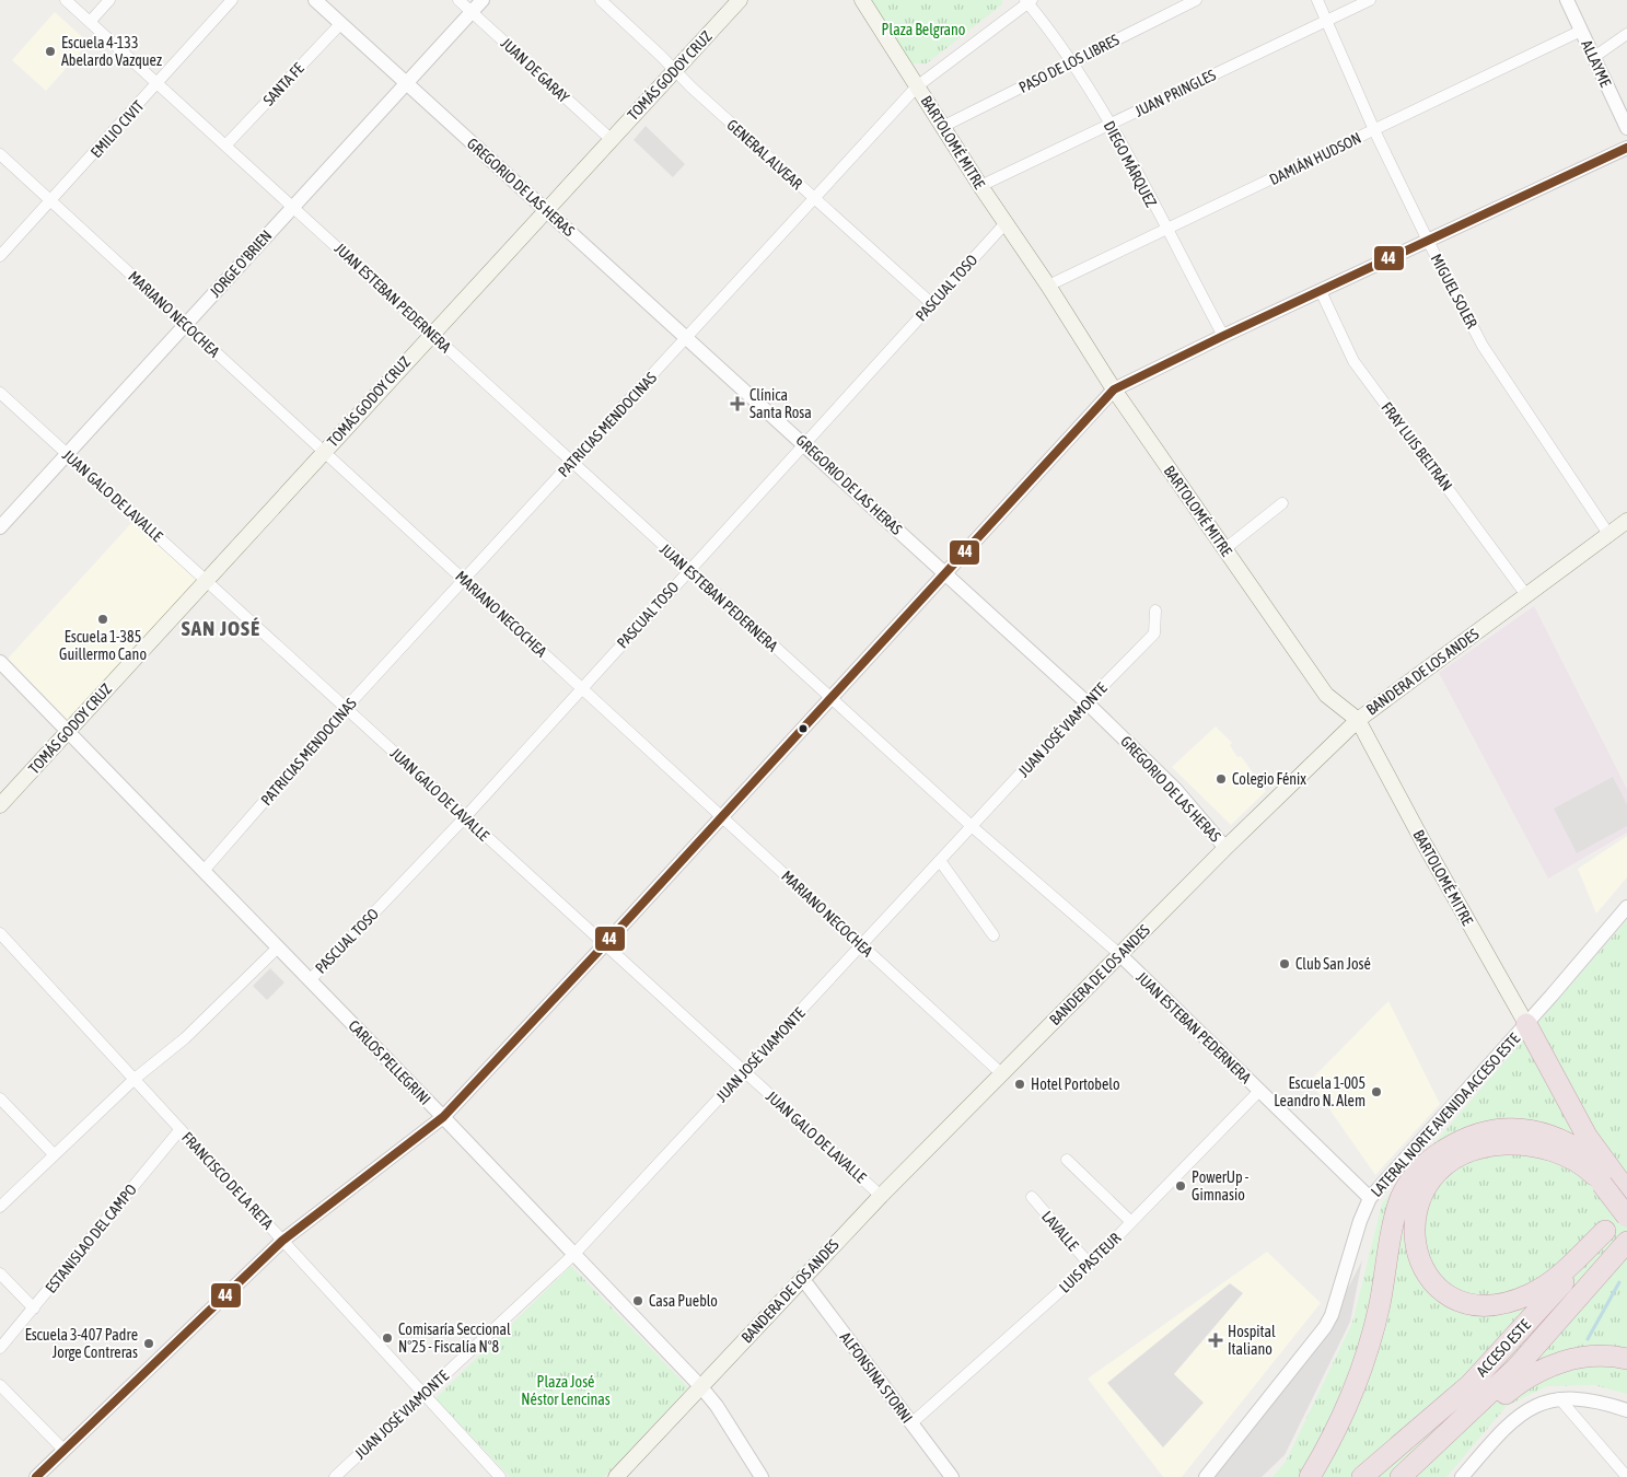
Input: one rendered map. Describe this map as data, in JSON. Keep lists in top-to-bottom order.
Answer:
{
  "streets": {
    "highway": ["ACCESO ESTE"],
    "main road": ["TOMÁS GODOY CRUZ", "BARTOLOMÉ MITRE", "BANDERA DE LOS ANDES"],
    "street": [
      "PASO DE LOS LIBRES",
      "ALLAYME",
      "JUAN DE GARAY",
      "SANTA FE",
      "JUAN PRINGLES",
      "EMILIO CIVIT",
      "GENERAL ALVEAR",
      "DAMIÁN HUDSON",
      "DIEGO MÁRQUEZ",
      "GREGORIO DE LAS HERAS",
      "JORGE O'BRIEN",
      "PASCUAL TOSO",
      "MIGUEL SOLER",
      "JUAN ESTEBAN PEDERNERA",
      "MARIANO NECOCHEA",
      "PATRICIAS MENDOCINAS",
      "FRAY LUIS BELTRÁN",
      "JUAN GALO DE LAVALLE",
      "JUAN JOSÉ VIAMONTE",
      "CARLOS PELLEGRINI",
      "LATERAL NORTE AVENIDA ACCESO ESTE",
      "FRANCISCO DE LA RETA",
      "LAVALLE",
      "ESTANISLAO DEL CAMPO",
      "LUIS PASTEUR",
      "ALFONSINA STORNI"
    ]
  },
  "crossings": [
    ["PASO DE LOS LIBRES", "BARTOLOMÉ MITRE"],
    ["PASO DE LOS LIBRES", "DIEGO MÁRQUEZ"],
    ["ALLAYME", "DAMIÁN HUDSON"],
    ["JUAN DE GARAY", "TOMÁS GODOY CRUZ"],
    ["JUAN DE GARAY", "JORGE O'BRIEN"],
    ["TOMÁS GODOY CRUZ", "GENERAL ALVEAR"],
    ["TOMÁS GODOY CRUZ", "GREGORIO DE LAS HERAS"],
    ["TOMÁS GODOY CRUZ", "JUAN ESTEBAN PEDERNERA"],
    ["TOMÁS GODOY CRUZ", "MARIANO NECOCHEA"],
    ["TOMÁS GODOY CRUZ", "JUAN GALO DE LAVALLE"],
    ["TOMÁS GODOY CRUZ", "CARLOS PELLEGRINI"],
    ["SANTA FE", "GREGORIO DE LAS HERAS"],
    ["SANTA FE", "JUAN ESTEBAN PEDERNERA"],
    ["JUAN PRINGLES", "BARTOLOMÉ MITRE"],
    ["JUAN PRINGLES", "DIEGO MÁRQUEZ"],
    ["JUAN PRINGLES", "MIGUEL SOLER"],
    ["EMILIO CIVIT", "JUAN ESTEBAN PEDERNERA"],
    ["EMILIO CIVIT", "MARIANO NECOCHEA"],
    ["BARTOLOMÉ MITRE", "DAMIÁN HUDSON"],
    ["BARTOLOMÉ MITRE", "PASCUAL TOSO"],
    ["BARTOLOMÉ MITRE", "PATRICIAS MENDOCINAS"],
    ["BARTOLOMÉ MITRE", "BANDERA DE LOS ANDES"],
    ["BARTOLOMÉ MITRE", "LATERAL NORTE AVENIDA ACCESO ESTE"],
    ["GENERAL ALVEAR", "PASCUAL TOSO"],
    ["GENERAL ALVEAR", "PATRICIAS MENDOCINAS"],
    ["DAMIÁN HUDSON", "DIEGO MÁRQUEZ"],
    ["DAMIÁN HUDSON", "MIGUEL SOLER"],
    ["DIEGO MÁRQUEZ", "PATRICIAS MENDOCINAS"],
    ["GREGORIO DE LAS HERAS", "JORGE O'BRIEN"],
    ["GREGORIO DE LAS HERAS", "PASCUAL TOSO"],
    ["GREGORIO DE LAS HERAS", "PATRICIAS MENDOCINAS"],
    ["GREGORIO DE LAS HERAS", "BANDERA DE LOS ANDES"],
    ["GREGORIO DE LAS HERAS", "JUAN JOSÉ VIAMONTE"],
    ["JORGE O'BRIEN", "JUAN ESTEBAN PEDERNERA"],
    ["JORGE O'BRIEN", "MARIANO NECOCHEA"],
    ["JORGE O'BRIEN", "JUAN GALO DE LAVALLE"],
    ["PASCUAL TOSO", "JUAN ESTEBAN PEDERNERA"],
    ["PASCUAL TOSO", "MARIANO NECOCHEA"],
    ["PASCUAL TOSO", "JUAN GALO DE LAVALLE"],
    ["PASCUAL TOSO", "CARLOS PELLEGRINI"],
    ["MIGUEL SOLER", "BANDERA DE LOS ANDES"],
    ["JUAN ESTEBAN PEDERNERA", "PATRICIAS MENDOCINAS"],
    ["JUAN ESTEBAN PEDERNERA", "BANDERA DE LOS ANDES"],
    ["JUAN ESTEBAN PEDERNERA", "JUAN JOSÉ VIAMONTE"],
    ["JUAN ESTEBAN PEDERNERA", "LATERAL NORTE AVENIDA ACCESO ESTE"],
    ["JUAN ESTEBAN PEDERNERA", "LUIS PASTEUR"],
    ["MARIANO NECOCHEA", "PATRICIAS MENDOCINAS"],
    ["MARIANO NECOCHEA", "BANDERA DE LOS ANDES"],
    ["MARIANO NECOCHEA", "JUAN JOSÉ VIAMONTE"],
    ["PATRICIAS MENDOCINAS", "JUAN GALO DE LAVALLE"],
    ["PATRICIAS MENDOCINAS", "CARLOS PELLEGRINI"],
    ["FRAY LUIS BELTRÁN", "BANDERA DE LOS ANDES"],
    ["JUAN GALO DE LAVALLE", "BANDERA DE LOS ANDES"],
    ["JUAN GALO DE LAVALLE", "JUAN JOSÉ VIAMONTE"],
    ["BANDERA DE LOS ANDES", "CARLOS PELLEGRINI"],
    ["BANDERA DE LOS ANDES", "ALFONSINA STORNI"],
    ["JUAN JOSÉ VIAMONTE", "CARLOS PELLEGRINI"],
    ["JUAN JOSÉ VIAMONTE", "FRANCISCO DE LA RETA"],
    ["FRANCISCO DE LA RETA", "ESTANISLAO DEL CAMPO"],
    ["LAVALLE", "LUIS PASTEUR"],
    ["LUIS PASTEUR", "ALFONSINA STORNI"]
  ],
  "districts": ["SAN JOSÉ"],
  "parks": ["Plaza Belgrano", "Plaza José Néstor Lencinas"],
  "places": {
    "other": [
      "Escuela 4-133 Abelardo Vazquez",
      "Escuela 1-385 Guillermo Cano",
      "Colegio Fénix",
      "Club San José",
      "Hotel Portobelo",
      "Escuela 1-005 Leandro N. Alem",
      "PowerUp - Gimnasio",
      "Casa Pueblo",
      "Comisaría Seccional N°25 - Fiscalía N°8",
      "Escuela 3-407 Padre Jorge Contreras"
    ],
    "health": ["Clínica Santa Rosa", "Hospital Italiano"]
  },
  "lines": ["transit line 44"]
}
